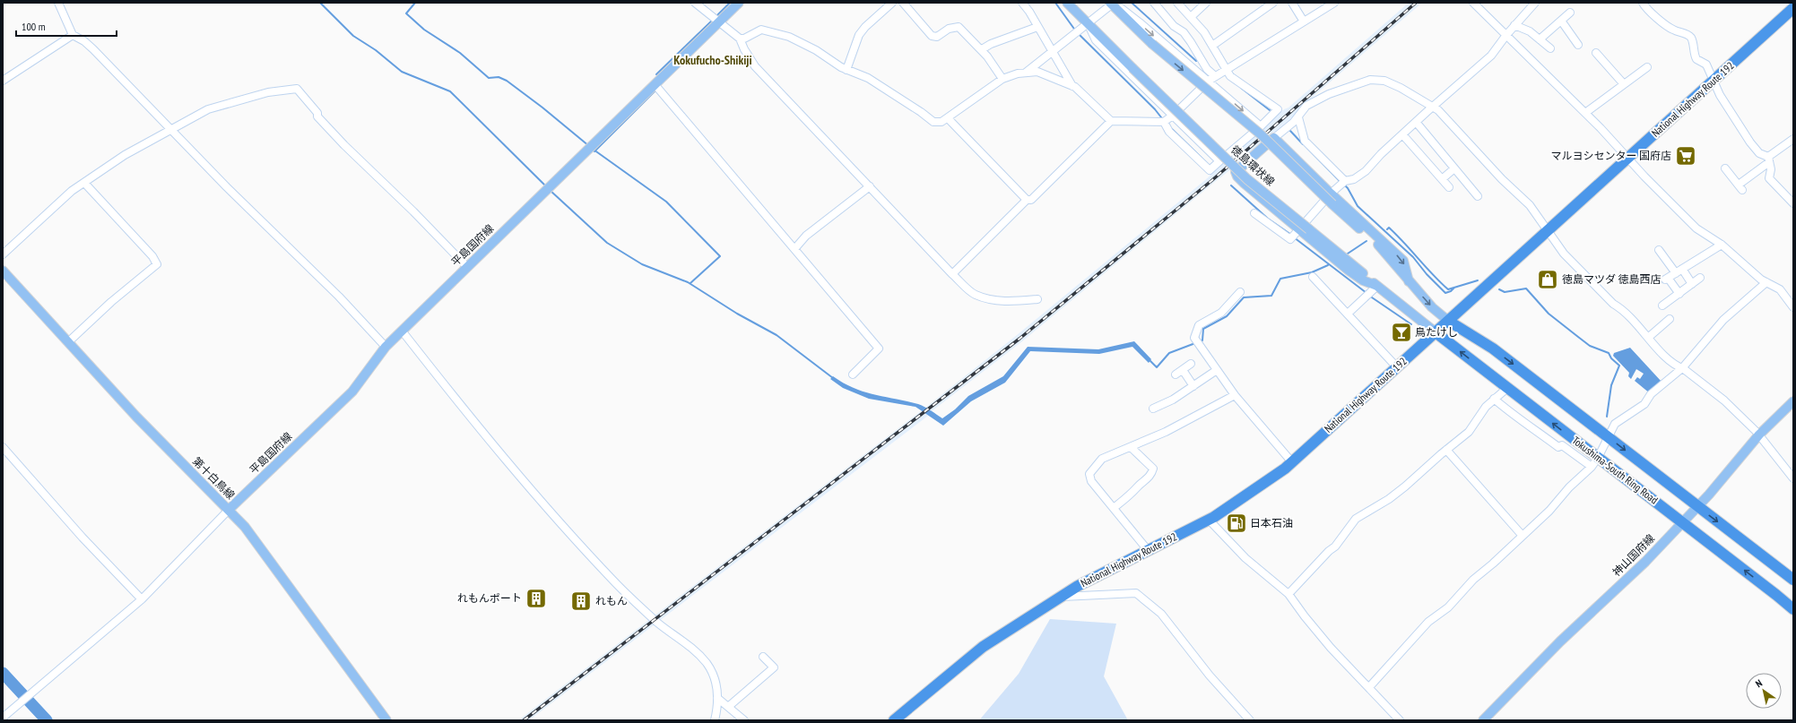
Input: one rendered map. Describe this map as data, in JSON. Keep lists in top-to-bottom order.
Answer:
{
  "streets": {
    "highway": ["National Highway Route 192", "Tokushima-South Ring Road"],
    "main road": [
      "徳島環状線",
      "平島国府線",
      "第十白鳥線",
      "神山国府線"
    ]
  },
  "crossings": [
    ["National Highway Route 192", "徳島環状線"],
    ["National Highway Route 192", "Tokushima-South Ring Road"],
    ["徳島環状線", "Tokushima-South Ring Road"],
    ["平島国府線", "第十白鳥線"],
    ["Tokushima-South Ring Road", "神山国府線"]
  ],
  "districts": ["Kokufucho-Shikiji"],
  "places": {
    "supermarket": ["マルヨシセンター 国府店"],
    "shop": ["徳島マツダ 徳島西店"],
    "bar": ["鳥たけし"],
    "fuel station": ["日本石油"],
    "building": ["れもんポート", "れもん"]
  },
  "scale_bar": "100 m",
  "north": "top left"
}
